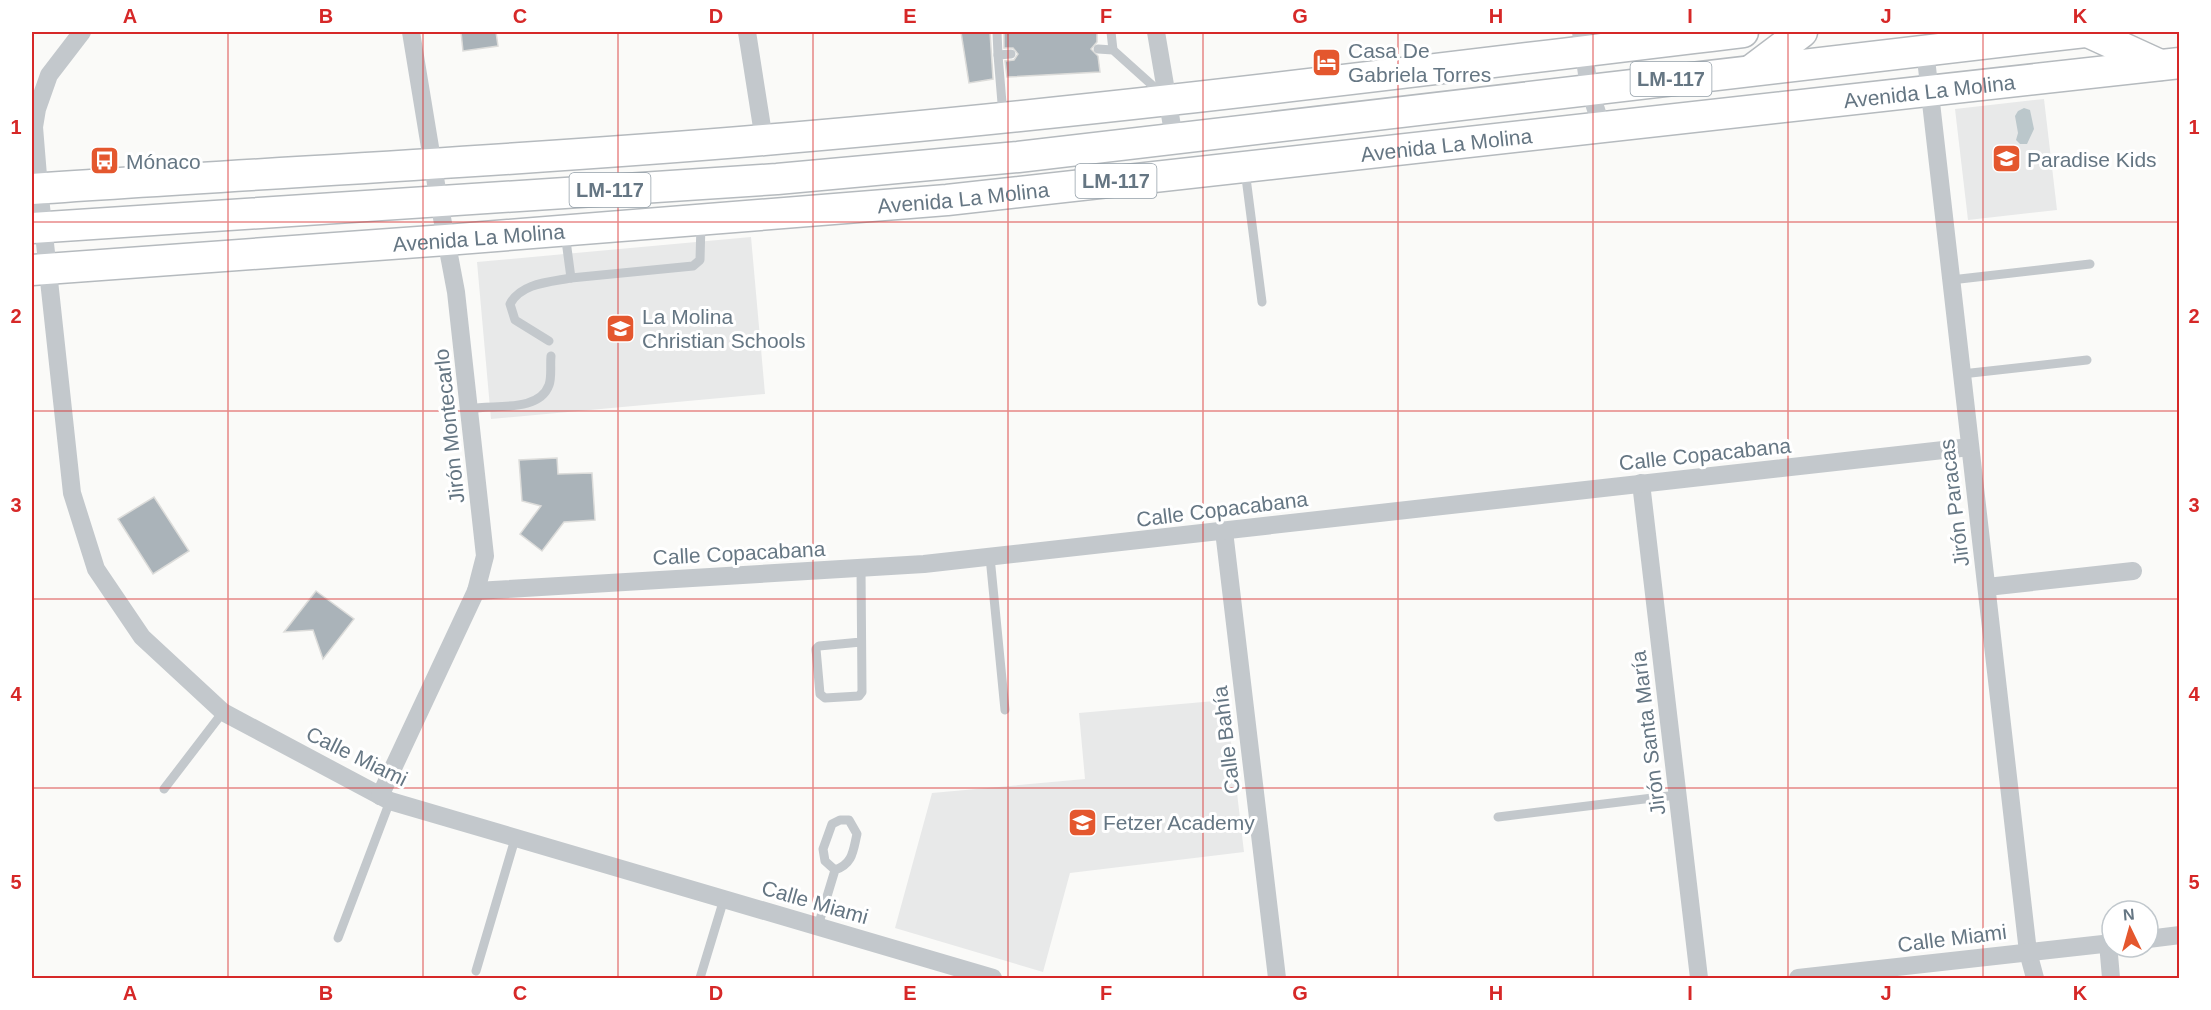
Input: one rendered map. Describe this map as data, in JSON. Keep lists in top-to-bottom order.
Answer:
{
  "streets": {
    "main road": ["LM-117", "Avenida La Molina"],
    "street": [
      "Jirón Montecarlo",
      "Calle Copacabana",
      "Jirón Paracas",
      "Jirón Santa María",
      "Calle Bahía",
      "Calle Miami"
    ]
  },
  "crossings": [
    ["LM-117", "Jirón Montecarlo"],
    ["LM-117", "Calle Miami"],
    ["Avenida La Molina", "Jirón Montecarlo"],
    ["Avenida La Molina", "Jirón Paracas"],
    ["Avenida La Molina", "Calle Miami"],
    ["Jirón Montecarlo", "Calle Copacabana"],
    ["Jirón Montecarlo", "Calle Miami"],
    ["Calle Copacabana", "Jirón Paracas"],
    ["Calle Copacabana", "Jirón Santa María"],
    ["Calle Copacabana", "Calle Bahía"],
    ["Jirón Paracas", "Calle Miami"]
  ],
  "places": {
    "hotel": ["Casa De Gabriela Torres"],
    "school or university": ["Paradise Kids", "La Molina Christian Schools", "Fetzer Academy"],
    "bus stop": ["Mónaco"]
  },
  "north": "top",
  "grid": {
    "columns": [
      "A",
      "B",
      "C",
      "D",
      "E",
      "F",
      "G",
      "H",
      "I",
      "J",
      "K"
    ],
    "rows": [
      "1",
      "2",
      "3",
      "4",
      "5"
    ]
  }
}
